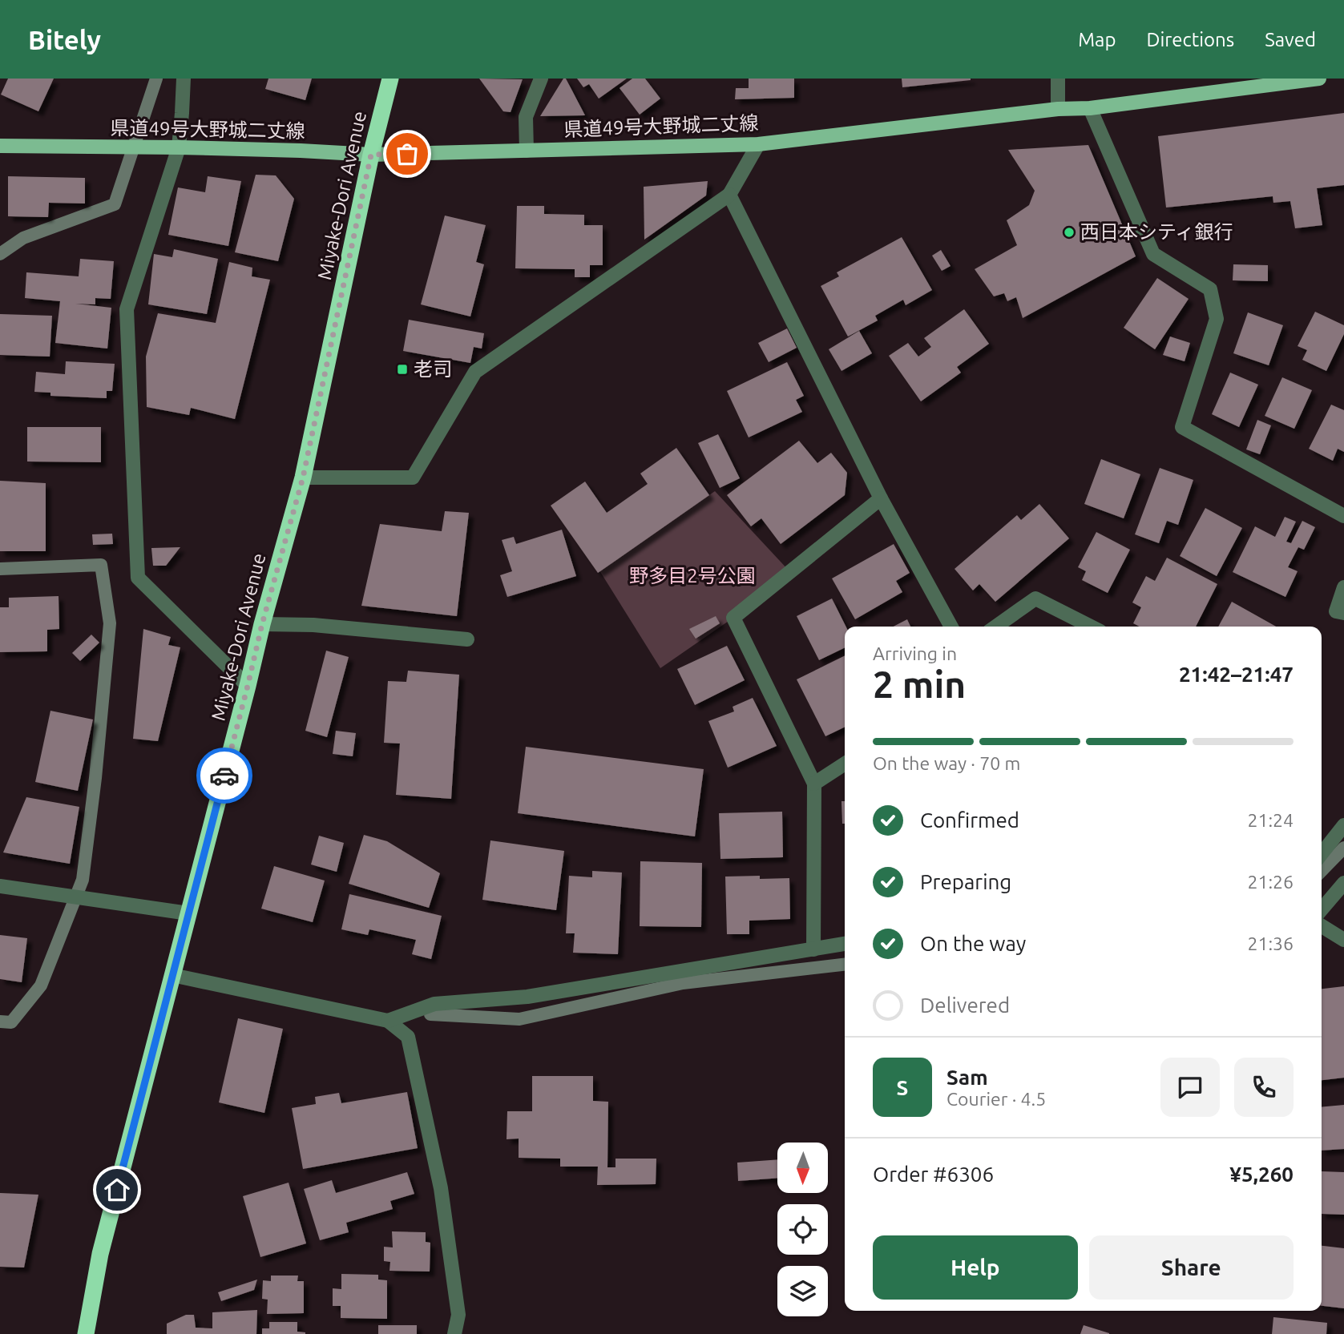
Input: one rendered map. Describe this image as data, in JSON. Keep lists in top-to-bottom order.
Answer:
{
  "streets": {
    "highway": ["Miyake-Dori Avenue"],
    "main road": ["県道49号大野城二丈線"]
  },
  "crossings": [
    ["県道49号大野城二丈線", "Miyake-Dori Avenue"]
  ],
  "parks": ["野多目2号公園"],
  "places": {
    "other": ["西日本シティ銀行"],
    "transit": ["老司"]
  },
  "north": "bottom",
  "page": {
    "header": "Bitely",
    "nav": ["Map", "Directions", "Saved"],
    "heading": ["2 min", "Arriving in", "21:42–21:47"],
    "panel": [
      "Sam",
      "Courier · 4.5",
      "Order #6306",
      "¥5,260"
    ],
    "bar": "On the way · 70 m",
    "list": [
      ["Confirmed", "21:24"],
      ["Preparing", "21:26"],
      ["On the way", "21:36"],
      "Delivered"
    ],
    "round": "S",
    "buttons": ["Help", "Share"]
  }
}
